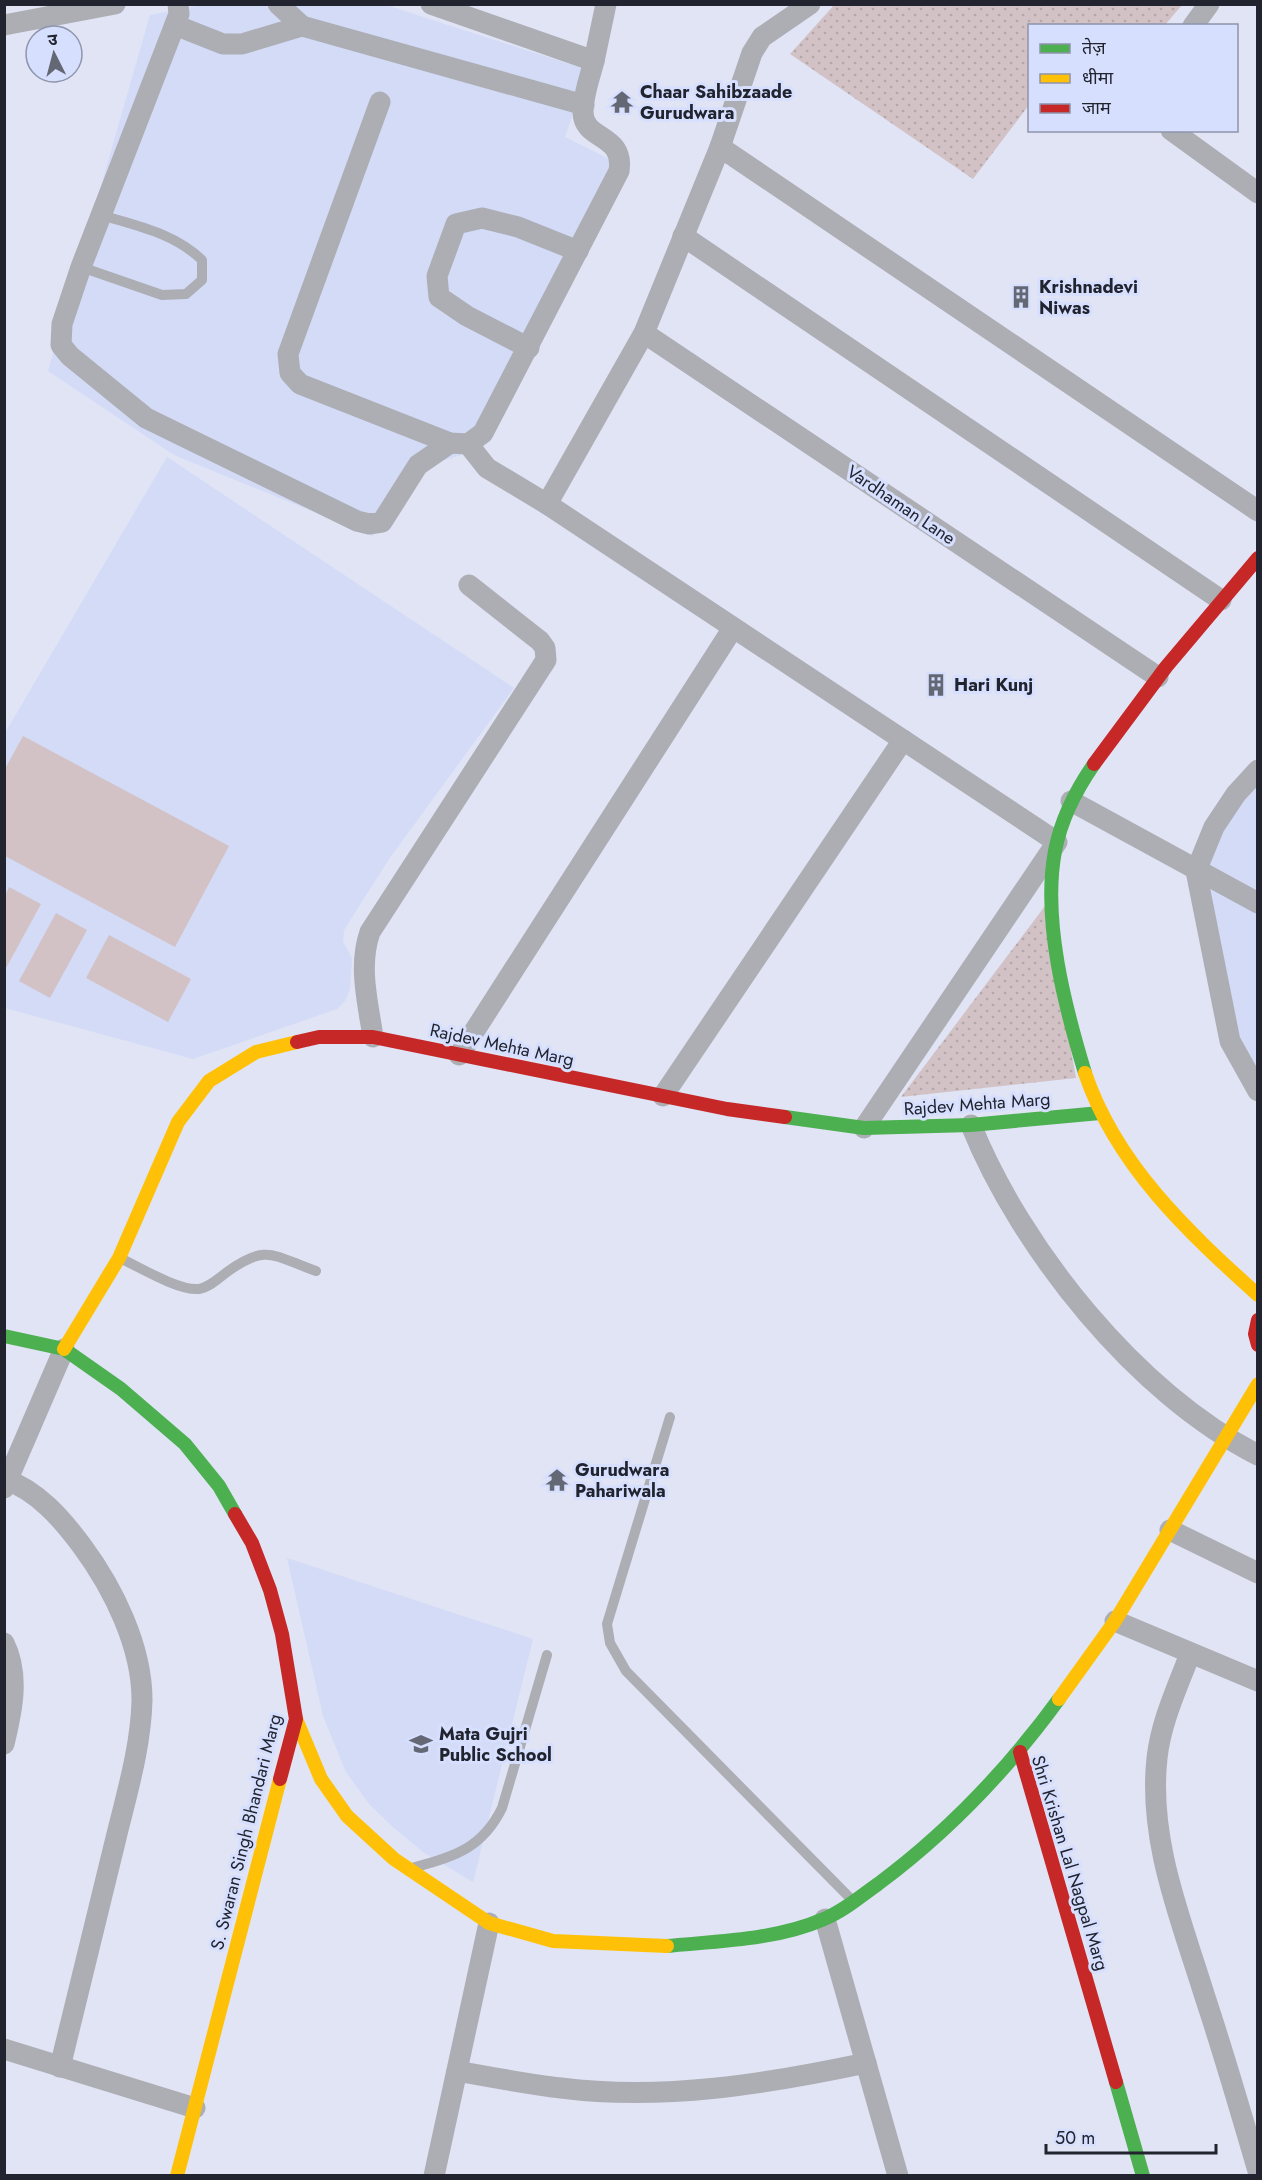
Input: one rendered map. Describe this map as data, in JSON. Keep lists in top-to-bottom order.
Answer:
{
  "streets": {
    "street": [
      "Vardhaman Lane",
      "Rajdev Mehta Marg",
      "S. Swaran Singh Bhandari Marg",
      "Shri Krishan Lal Nagpal Marg"
    ]
  },
  "crossings": [
    ["Rajdev Mehta Marg", "S. Swaran Singh Bhandari Marg"],
    ["S. Swaran Singh Bhandari Marg", "Shri Krishan Lal Nagpal Marg"]
  ],
  "places": {
    "temple": ["Chaar Sahibzaade Gurudwara", "Gurudwara Pahariwala"],
    "building": ["Krishnadevi Niwas", "Hari Kunj"],
    "school or university": ["Mata Gujri Public School"]
  },
  "legend": ["तेज़", "धीमा", "जाम"],
  "scale_bar": "50 m",
  "north": "top"
}
